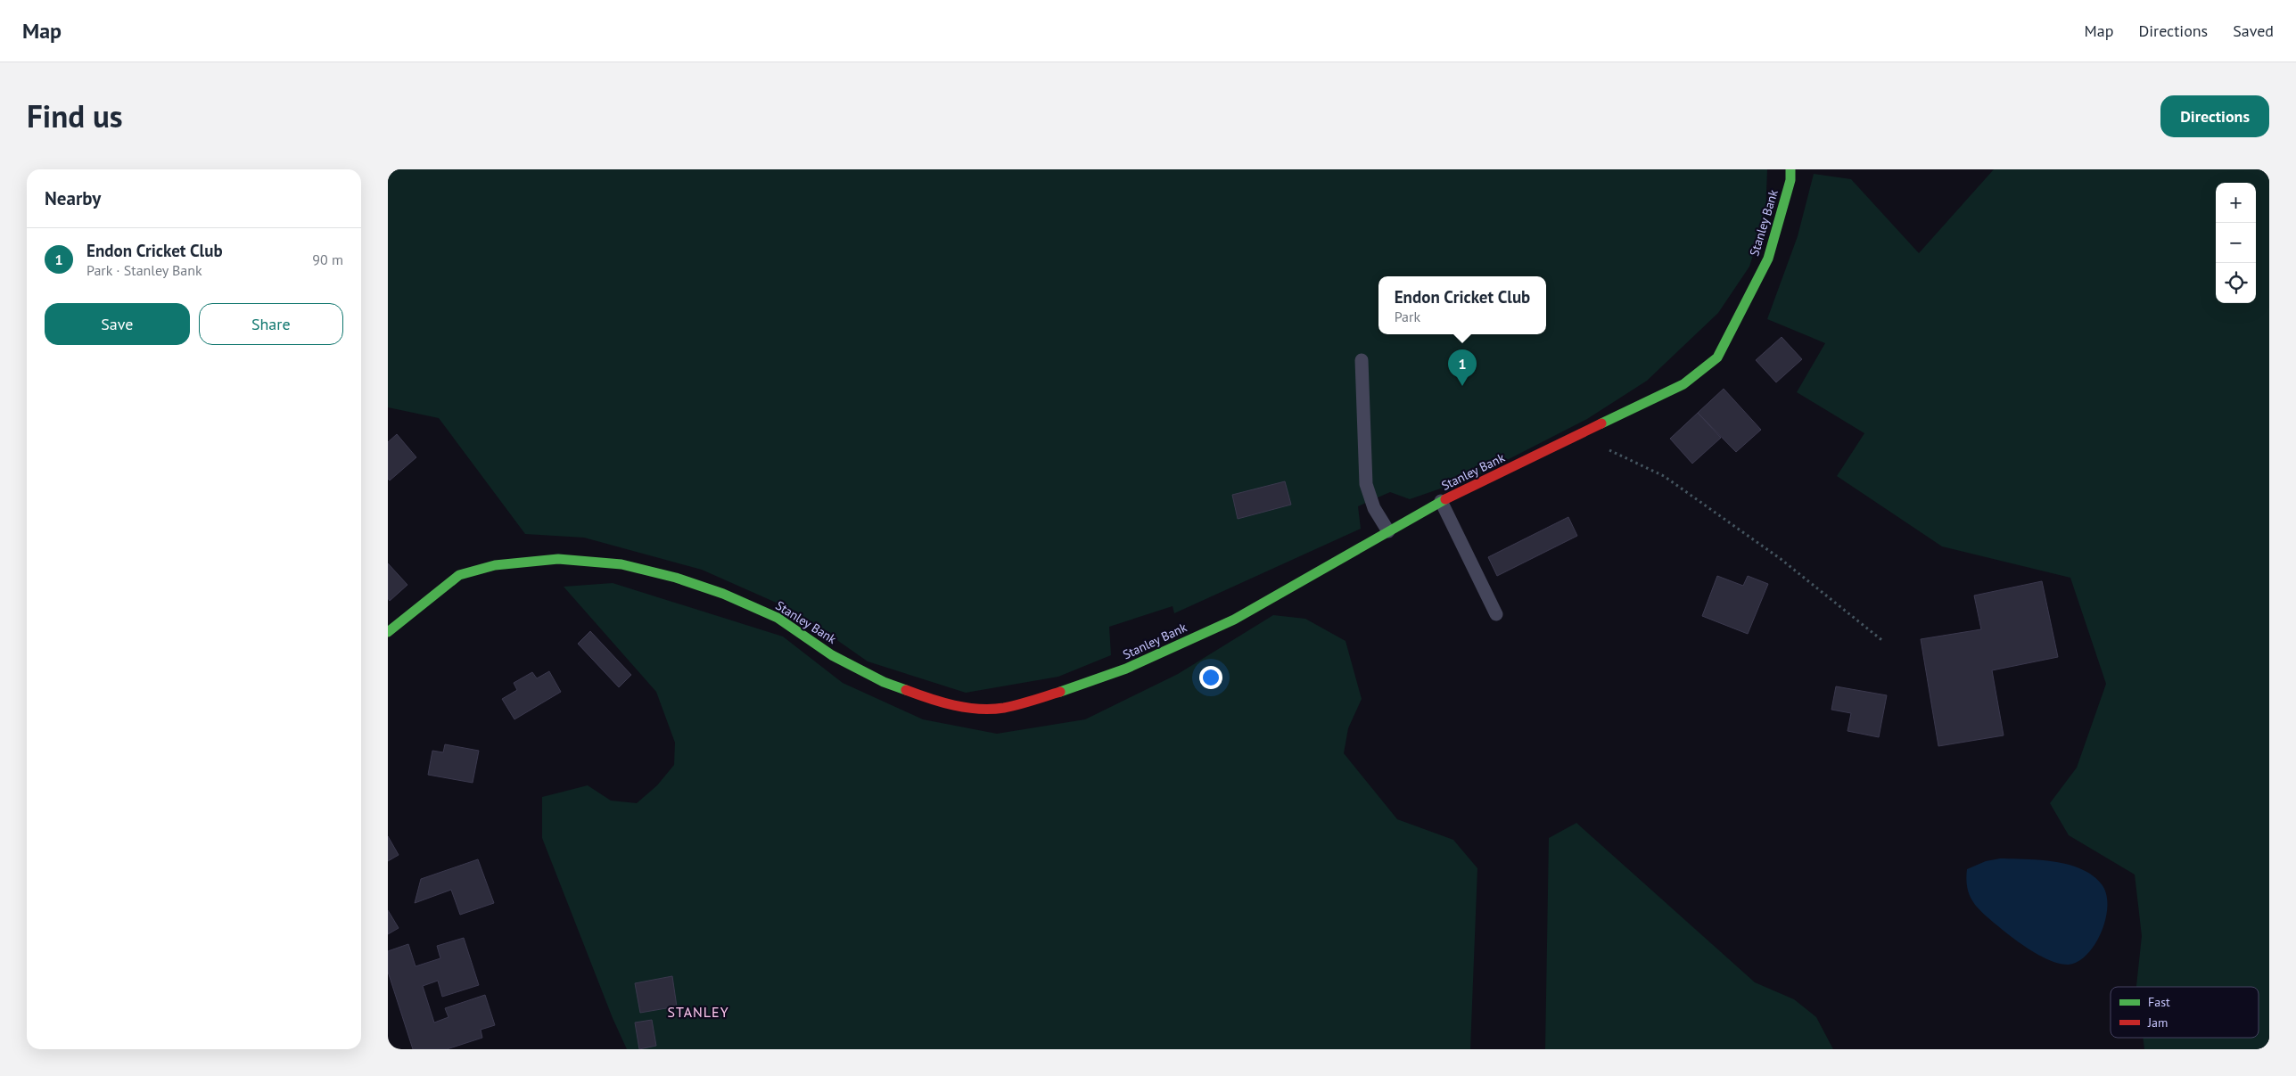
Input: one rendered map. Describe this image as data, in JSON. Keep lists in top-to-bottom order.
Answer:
{
  "streets": {
    "street": ["Stanley Bank"]
  },
  "districts": ["STANLEY"],
  "legend": ["Fast", "Jam"],
  "page": {
    "header": "Map",
    "nav": ["Map", "Directions", "Saved"],
    "title": "Find us",
    "buttons": [
      "Directions",
      ["Save", "Share"]
    ],
    "heading": "Nearby",
    "map_buttons": ["+", "−"],
    "list": [
      {
        "mark": "1",
        "name": "Endon Cricket Club",
        "note": "Park · Stanley Bank",
        "value": "90 m"
      }
    ],
    "popup": ["Endon Cricket Club", "Park"],
    "pins": "1"
  }
}
